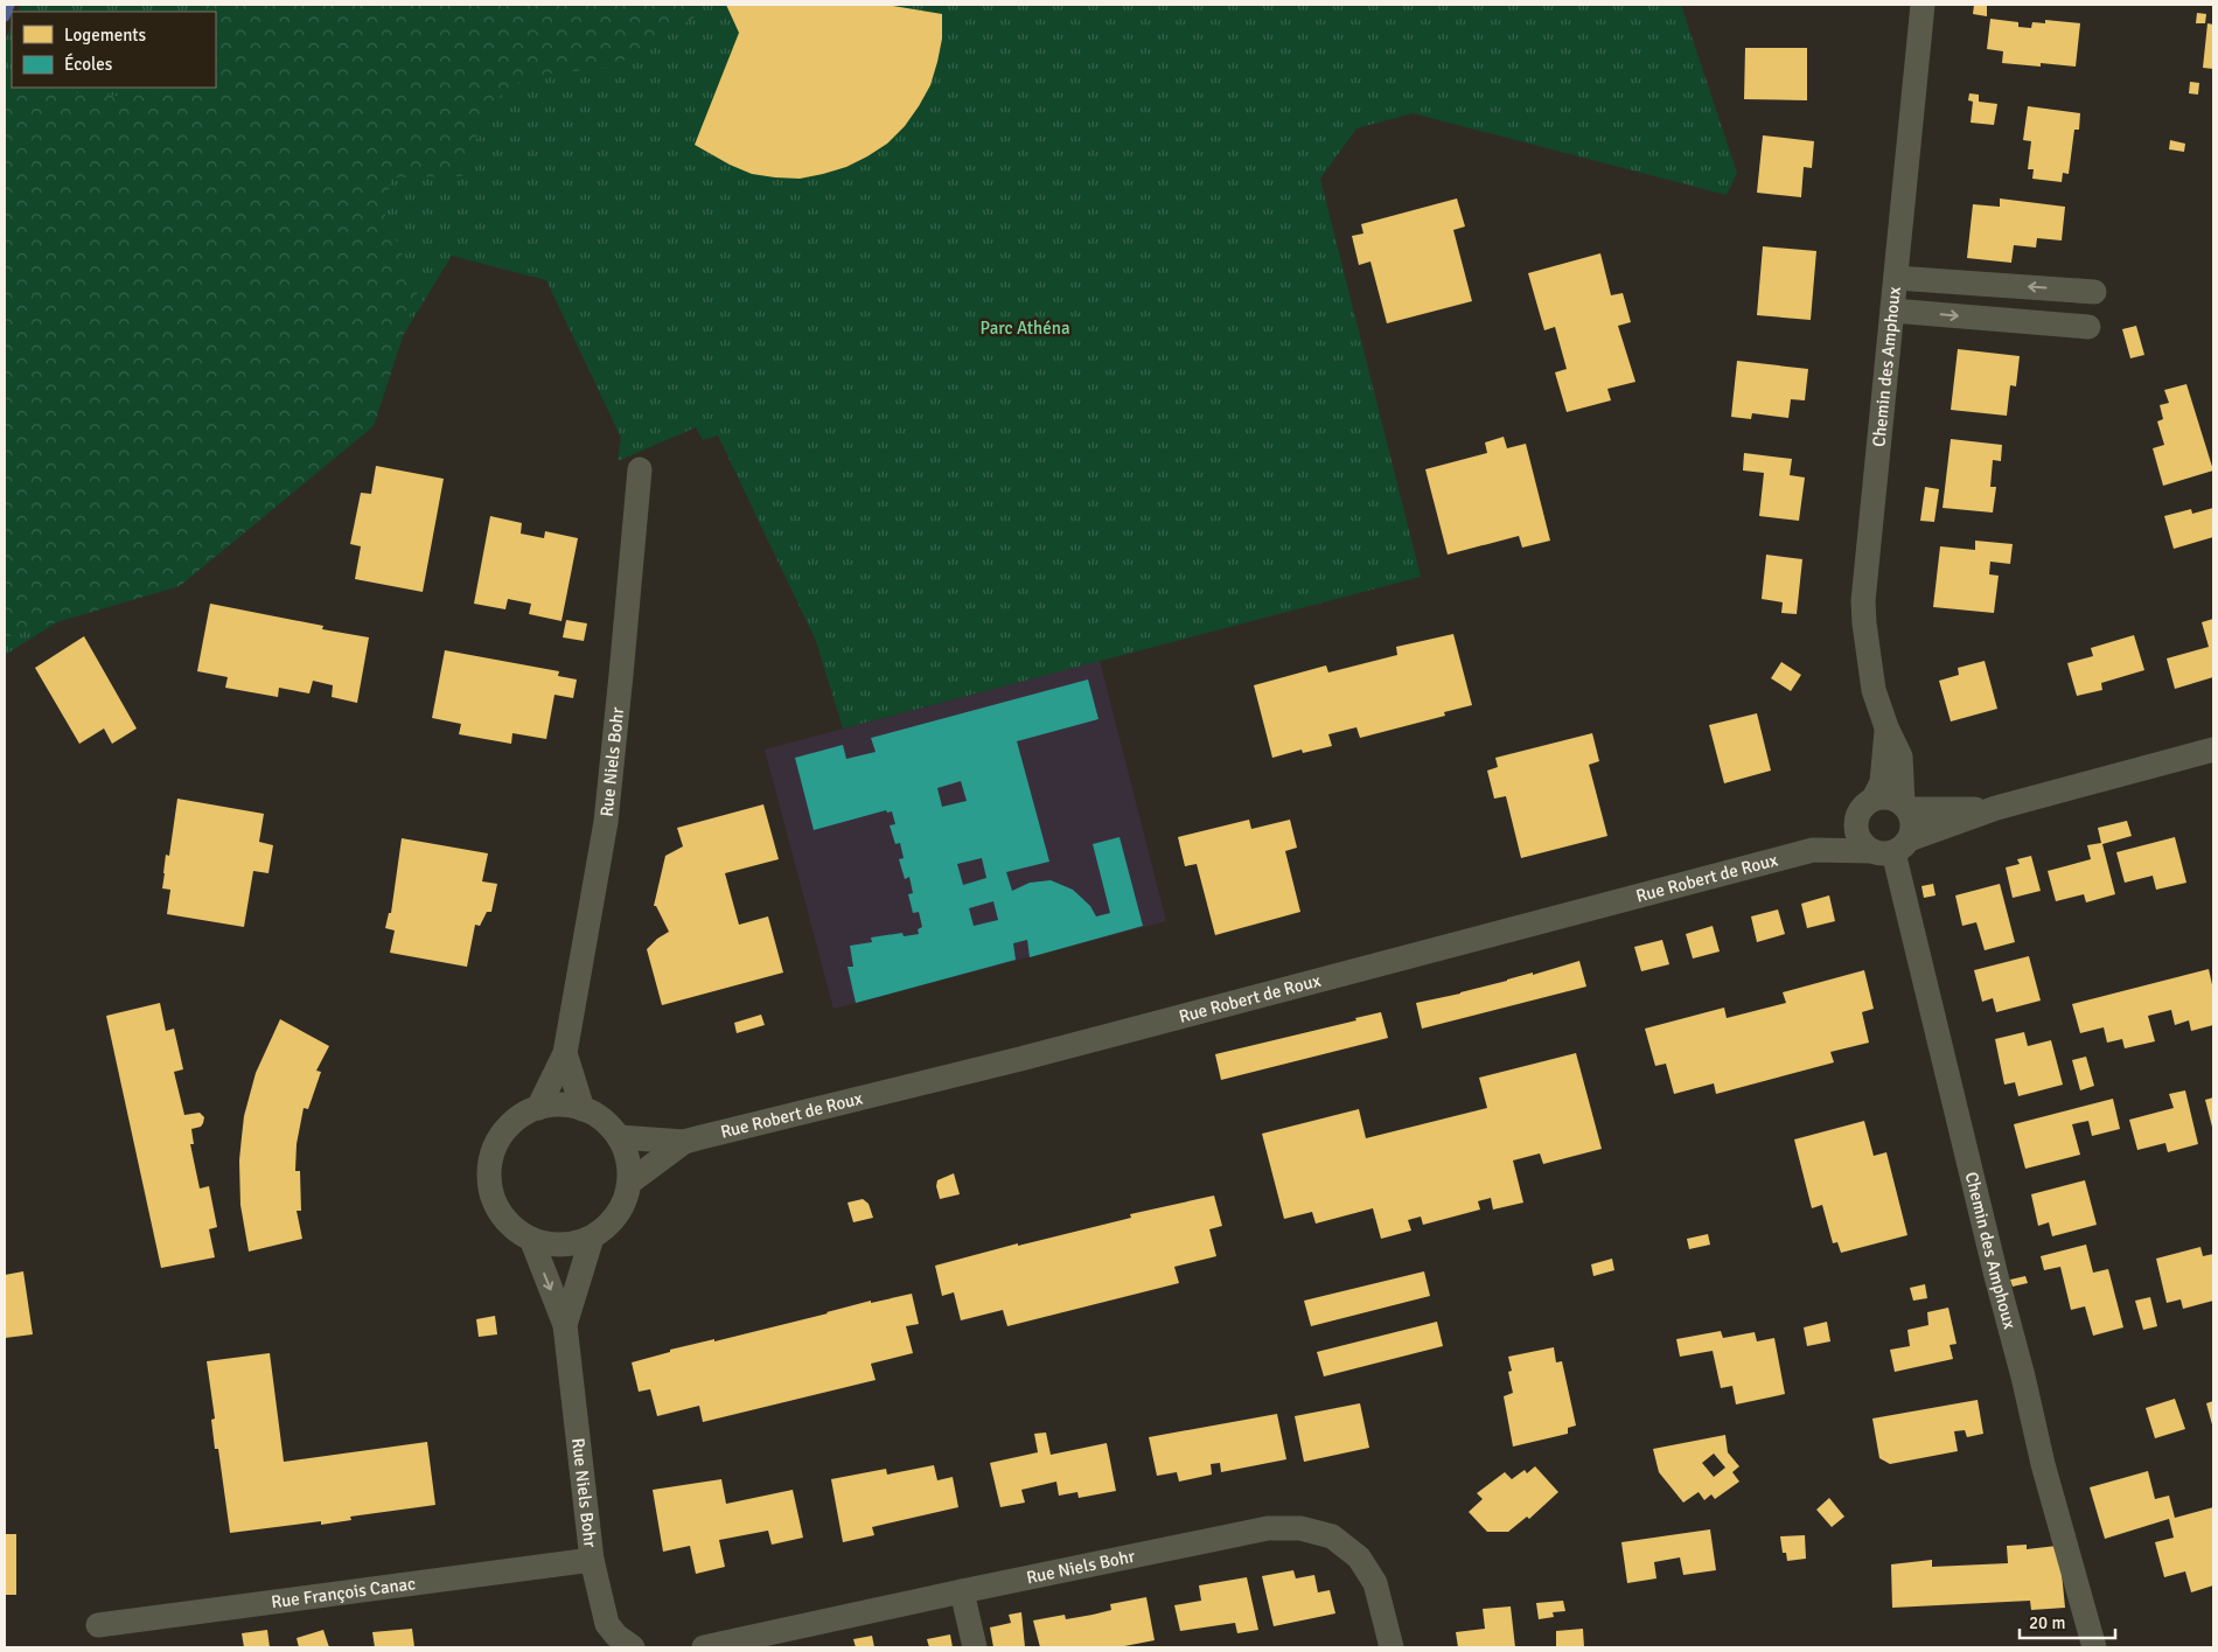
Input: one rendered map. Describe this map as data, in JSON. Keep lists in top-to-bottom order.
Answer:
{
  "streets": {
    "street": [
      "Chemin des Amphoux",
      "Rue Niels Bohr",
      "Rue Robert de Roux",
      "Rue François Canac"
    ]
  },
  "crossings": [
    ["Chemin des Amphoux", "Rue Robert de Roux"],
    ["Rue Niels Bohr", "Rue Robert de Roux"],
    ["Rue Niels Bohr", "Rue François Canac"]
  ],
  "parks": ["Parc Athéna"],
  "legend": ["Logements", "Écoles"],
  "scale_bar": "20 m"
}
